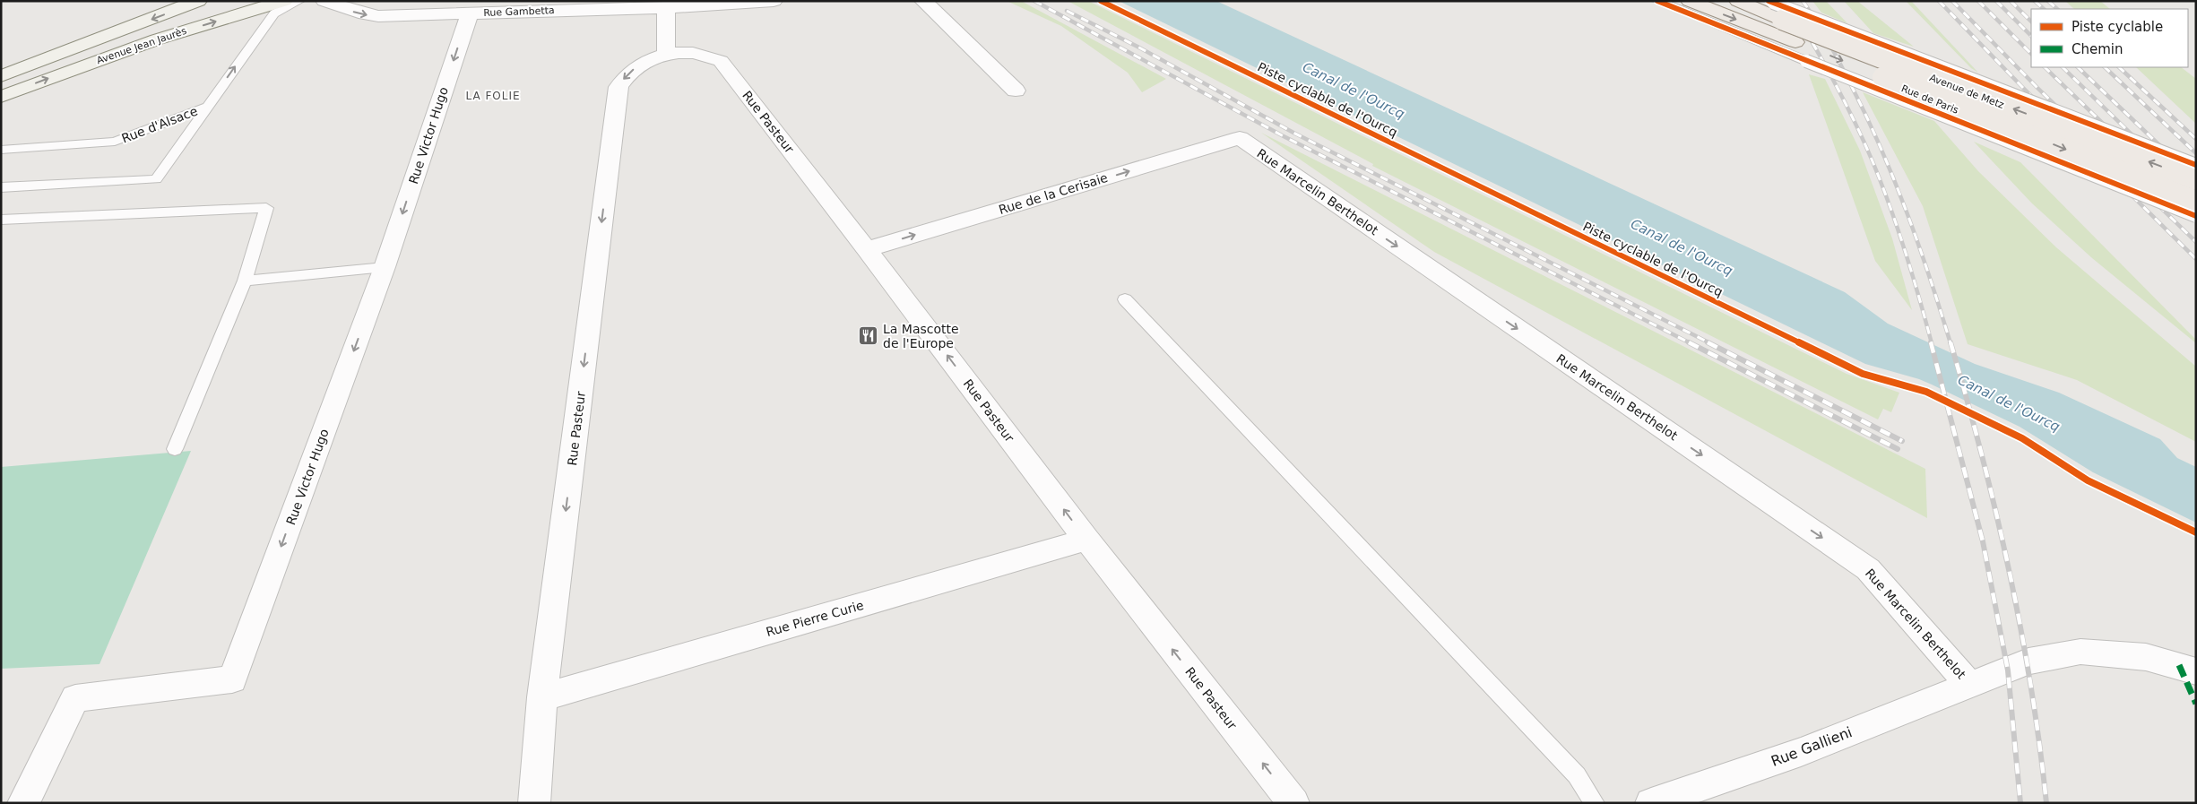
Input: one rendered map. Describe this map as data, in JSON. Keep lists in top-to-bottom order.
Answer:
{
  "streets": {
    "main road": ["Avenue Jean Jaurès", "Avenue de Metz", "Rue de Paris"],
    "street": [
      "Rue Gambetta",
      "Rue Pasteur",
      "Rue Victor Hugo",
      "Rue Marcelin Berthelot",
      "Rue de la Cerisaie",
      "Rue Pierre Curie",
      "Rue Gallieni"
    ],
    "lane": ["Rue d'Alsace"],
    "cycle path": ["Piste cyclable de l'Ourcq"]
  },
  "crossings": [
    ["Rue Gambetta", "Rue Victor Hugo"],
    ["Rue Pasteur", "Rue de la Cerisaie"],
    ["Rue Pasteur", "Rue Pierre Curie"],
    ["Rue Marcelin Berthelot", "Rue de la Cerisaie"],
    ["Rue Marcelin Berthelot", "Rue Gallieni"]
  ],
  "one_way": [
    "Avenue de Metz",
    "Rue Victor Hugo",
    "Rue Marcelin Berthelot",
    "Rue de la Cerisaie"
  ],
  "districts": ["LA FOLIE"],
  "water": ["Canal de l'Ourcq"],
  "places": {
    "restaurant": ["La Mascotte de l'Europe"]
  },
  "legend": ["Piste cyclable", "Chemin"]
}
